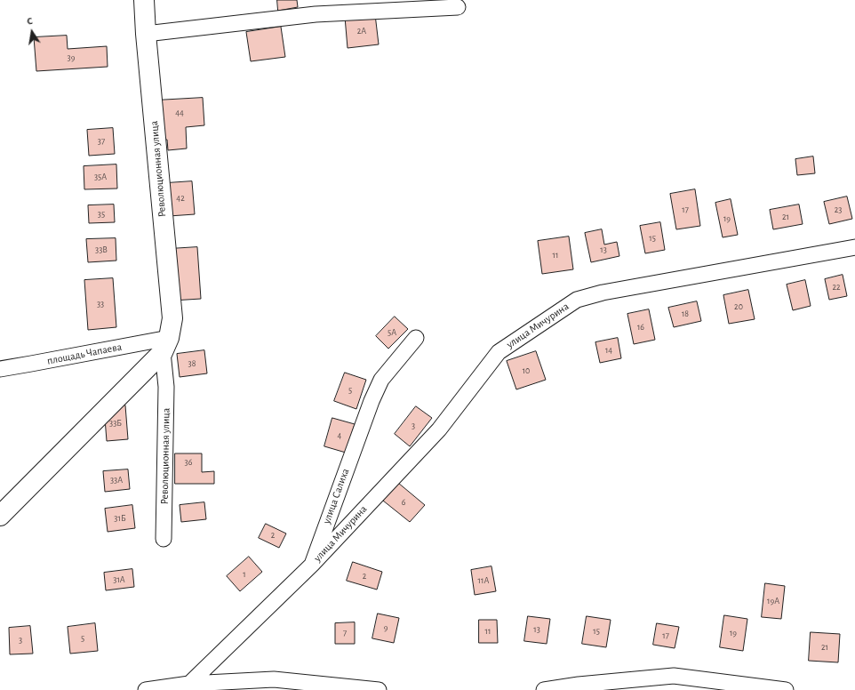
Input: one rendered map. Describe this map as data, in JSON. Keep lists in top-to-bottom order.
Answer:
{
  "streets": {
    "street": [
      "Революционная улица",
      "улица Мичурина",
      "площадь Чапаева",
      "улица Салиха"
    ]
  },
  "crossings": [
    ["Революционная улица", "площадь Чапаева"],
    ["улица Мичурина", "улица Салиха"]
  ],
  "house_numbers": [
    "2А",
    "39",
    "44",
    "37",
    "35А",
    "42",
    "17",
    "23",
    "35",
    "21",
    "19",
    "15",
    "33В",
    "13",
    "11",
    "22",
    "33",
    "20",
    "18",
    "16",
    "5А",
    "14",
    "38",
    "10",
    "5",
    "33Б",
    "3",
    "4",
    "36",
    "33А",
    "6",
    "31Б",
    "2",
    "1",
    "2",
    "31А",
    "11А",
    "19А",
    "9",
    "13",
    "11",
    "15",
    "7",
    "19",
    "17",
    "5",
    "3",
    "21"
  ],
  "north": "top"
}
